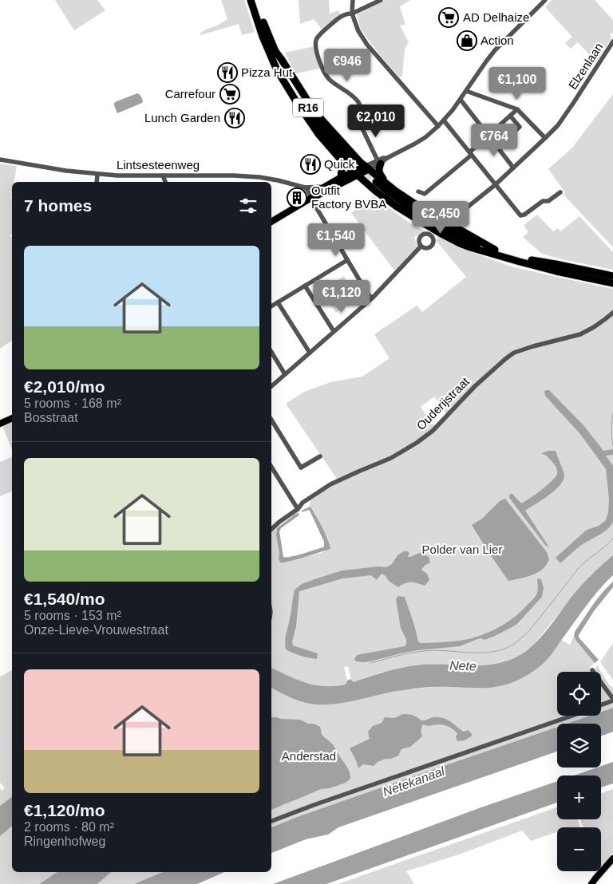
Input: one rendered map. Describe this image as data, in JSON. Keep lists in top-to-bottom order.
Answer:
{
  "streets": {
    "highway": ["R16"],
    "street": ["Elzenlaan", "Lintsesteenweg", "Ouderijstraat"]
  },
  "water": ["Nete", "Netekanaal"],
  "parks": ["Polder van Lier", "Anderstad"],
  "places": {
    "supermarket": ["AD Delhaize", "Carrefour"],
    "shop": ["Action"],
    "restaurant": ["Pizza Hut", "Lunch Garden", "Quick"],
    "building": ["Outfit Factory BVBA"]
  },
  "page": {
    "price": [
      "€946",
      "€1,100",
      "€2,010",
      "€764",
      "€2,450",
      "€1,540",
      "€1,120"
    ],
    "heading": "7 homes",
    "list": [
      {
        "name": "€2,010/mo",
        "note": "5 rooms · 168 m² · Bosstraat"
      },
      {
        "name": "€1,540/mo",
        "note": "5 rooms · 153 m² · Onze-Lieve-Vrouwestraat"
      },
      {
        "name": "€1,120/mo",
        "note": "2 rooms · 80 m² · Ringenhofweg"
      }
    ],
    "map_buttons": ["+", "−"]
  }
}
